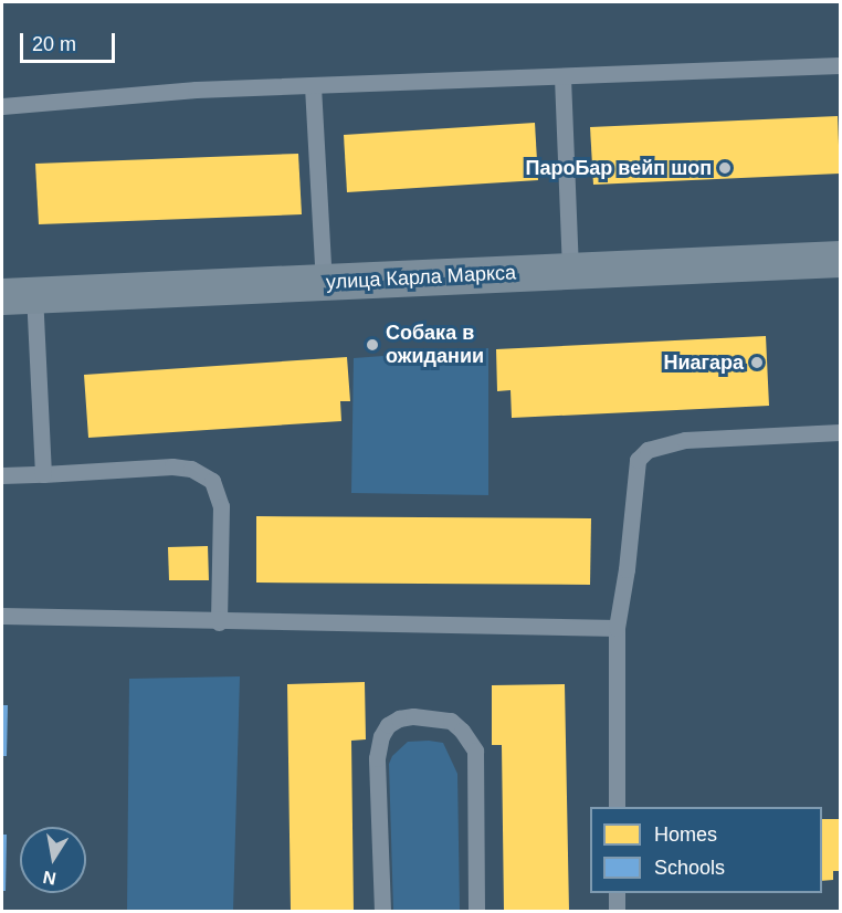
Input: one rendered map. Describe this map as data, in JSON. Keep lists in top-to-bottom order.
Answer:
{
  "streets": {
    "street": ["улица Карла Маркса"]
  },
  "places": ["ПароБар вейп шоп", "Собака в ожидании", "Ниагара"],
  "legend": ["Homes", "Schools"],
  "scale_bar": "20 m",
  "north": "bottom"
}
